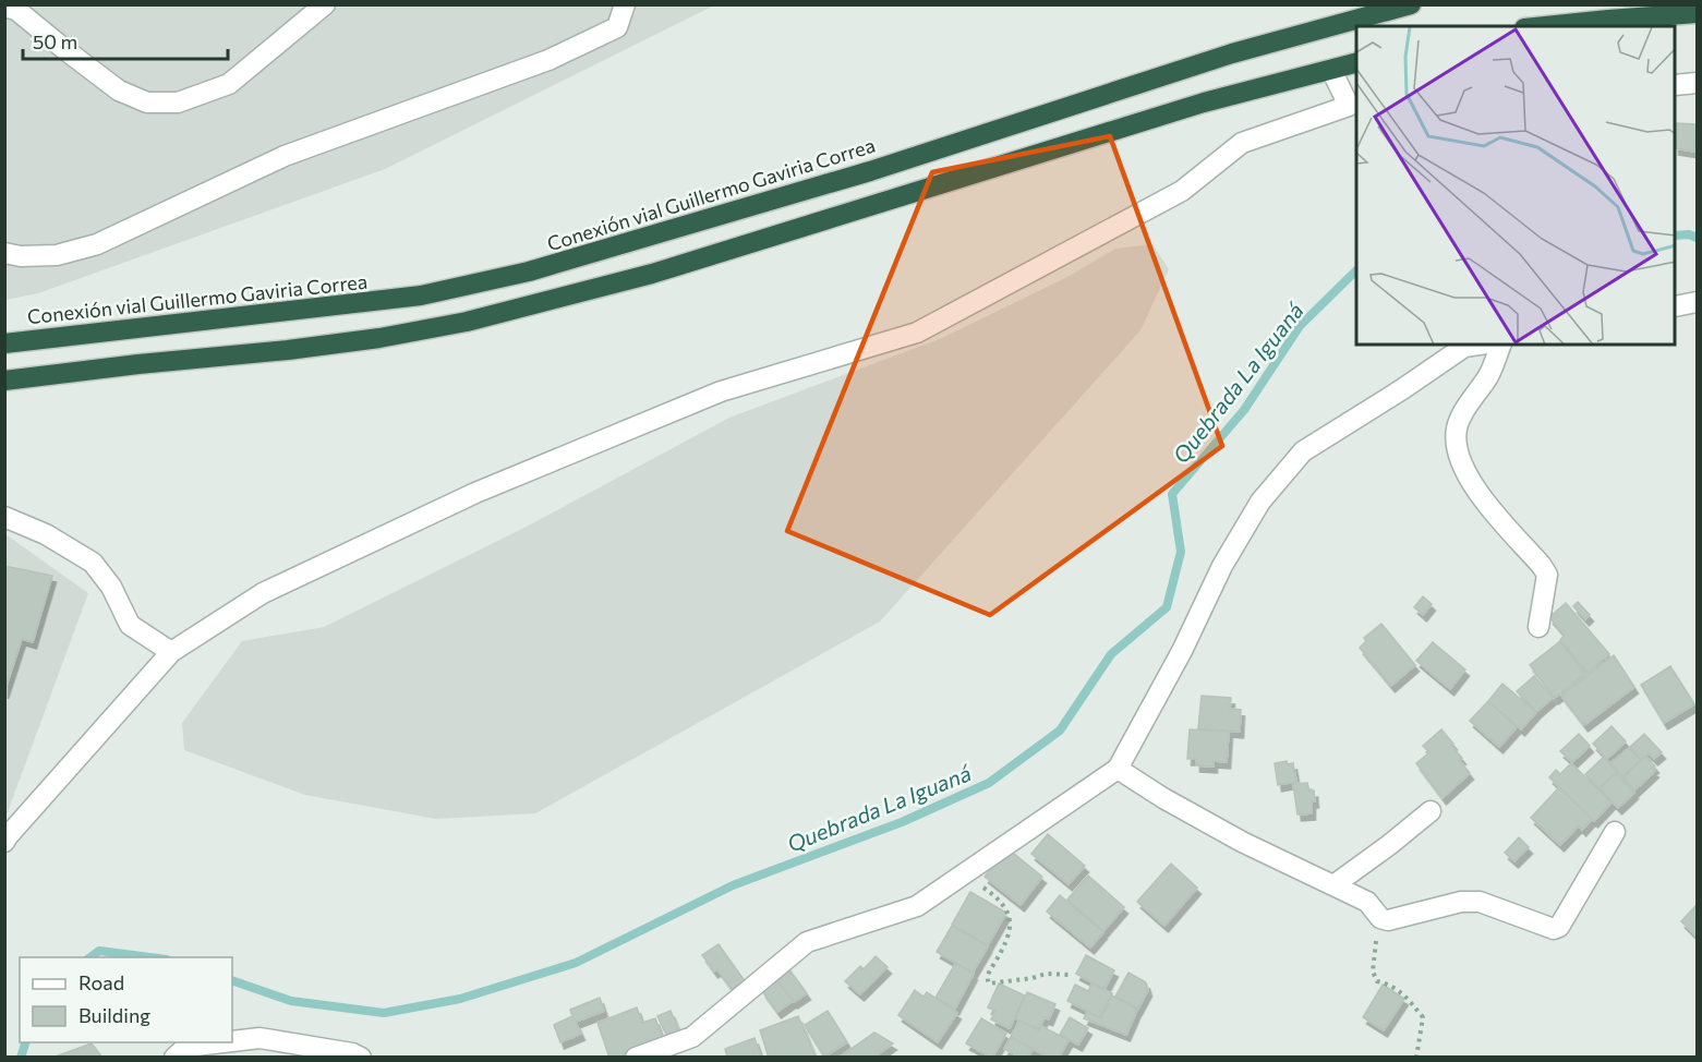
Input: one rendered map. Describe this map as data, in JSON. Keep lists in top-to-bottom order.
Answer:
{
  "streets": {
    "highway": ["Conexión vial Guillermo Gaviria Correa"]
  },
  "water": ["Quebrada La Iguaná"],
  "legend": ["Road", "Building"],
  "scale_bar": "50 m"
}
